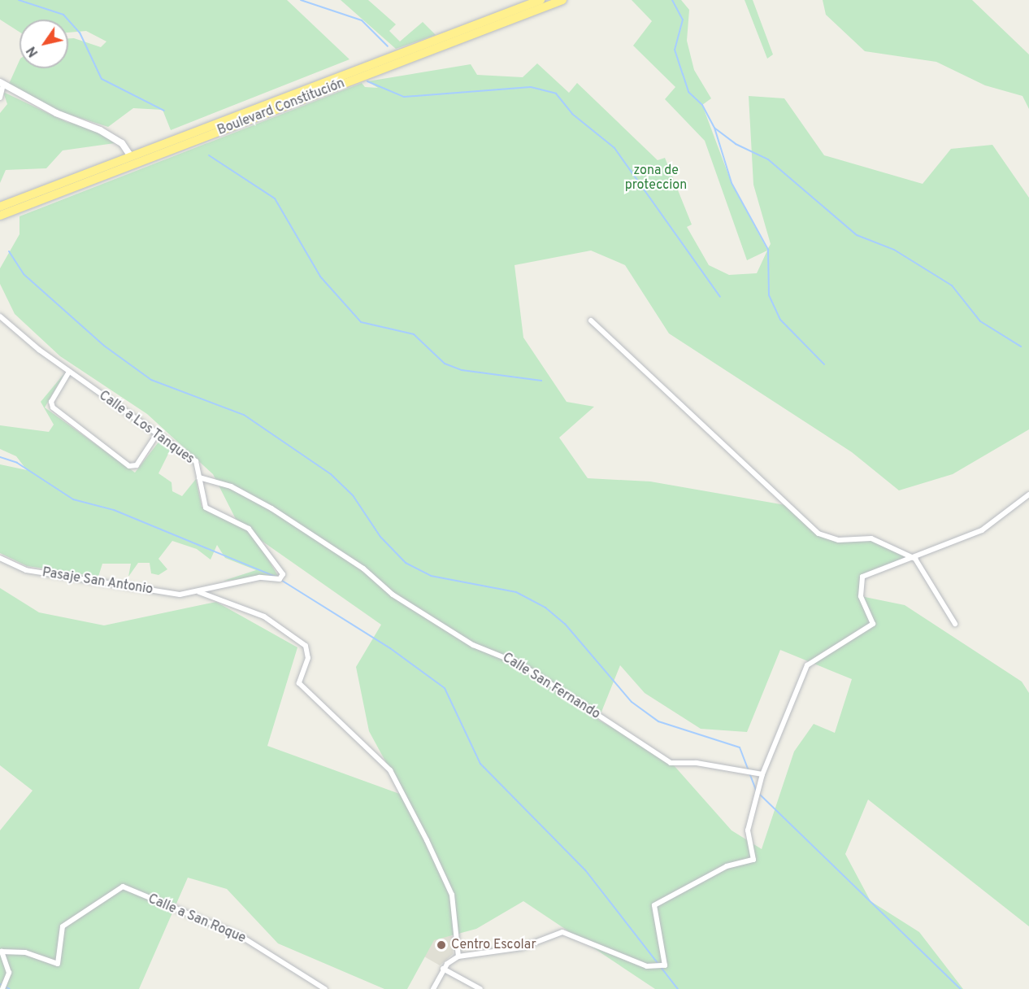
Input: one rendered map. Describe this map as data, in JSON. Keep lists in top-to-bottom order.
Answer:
{
  "streets": {
    "highway": ["Boulevard Constitución"],
    "street": [
      "Calle a Los Tanques",
      "Pasaje San Antonio",
      "Calle San Fernando",
      "Calle a San Roque"
    ]
  },
  "crossings": [
    ["Calle a Los Tanques", "Pasaje San Antonio"],
    ["Calle a Los Tanques", "Calle San Fernando"]
  ],
  "parks": ["zona de proteccion"],
  "places": ["Centro Escolar"],
  "north": "bottom left"
}
